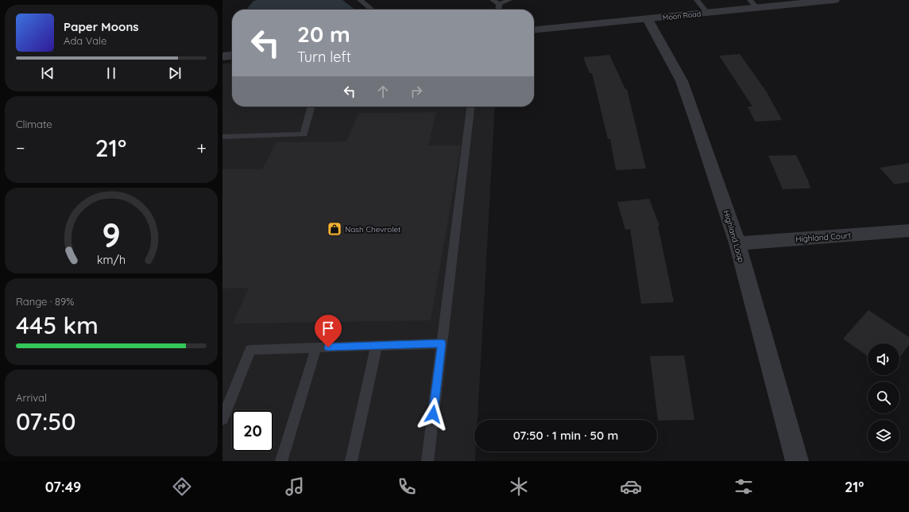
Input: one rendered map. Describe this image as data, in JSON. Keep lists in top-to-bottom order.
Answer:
{
  "streets": {
    "street": ["Moon Road", "Highland Loop", "Highland Court"]
  },
  "crossings": [
    ["Moon Road", "Highland Loop"],
    ["Highland Loop", "Highland Court"]
  ],
  "places": {
    "shop": ["Nash Chevrolet"]
  },
  "page": {
    "turn": ["20 m", "Turn left"],
    "song": ["Paper Moons", "Ada Vale"],
    "tile": [
      "Climate",
      ["Range · 89%", "445 km"],
      ["Arrival", "07:50"]
    ],
    "heat": ["−", "21°", "+"],
    "limit": "20",
    "trip": "07:50 · 1 min · 50 m",
    "tabs": ["07:49", "21°"],
    "gauge": ["9", "km/h"]
  }
}
